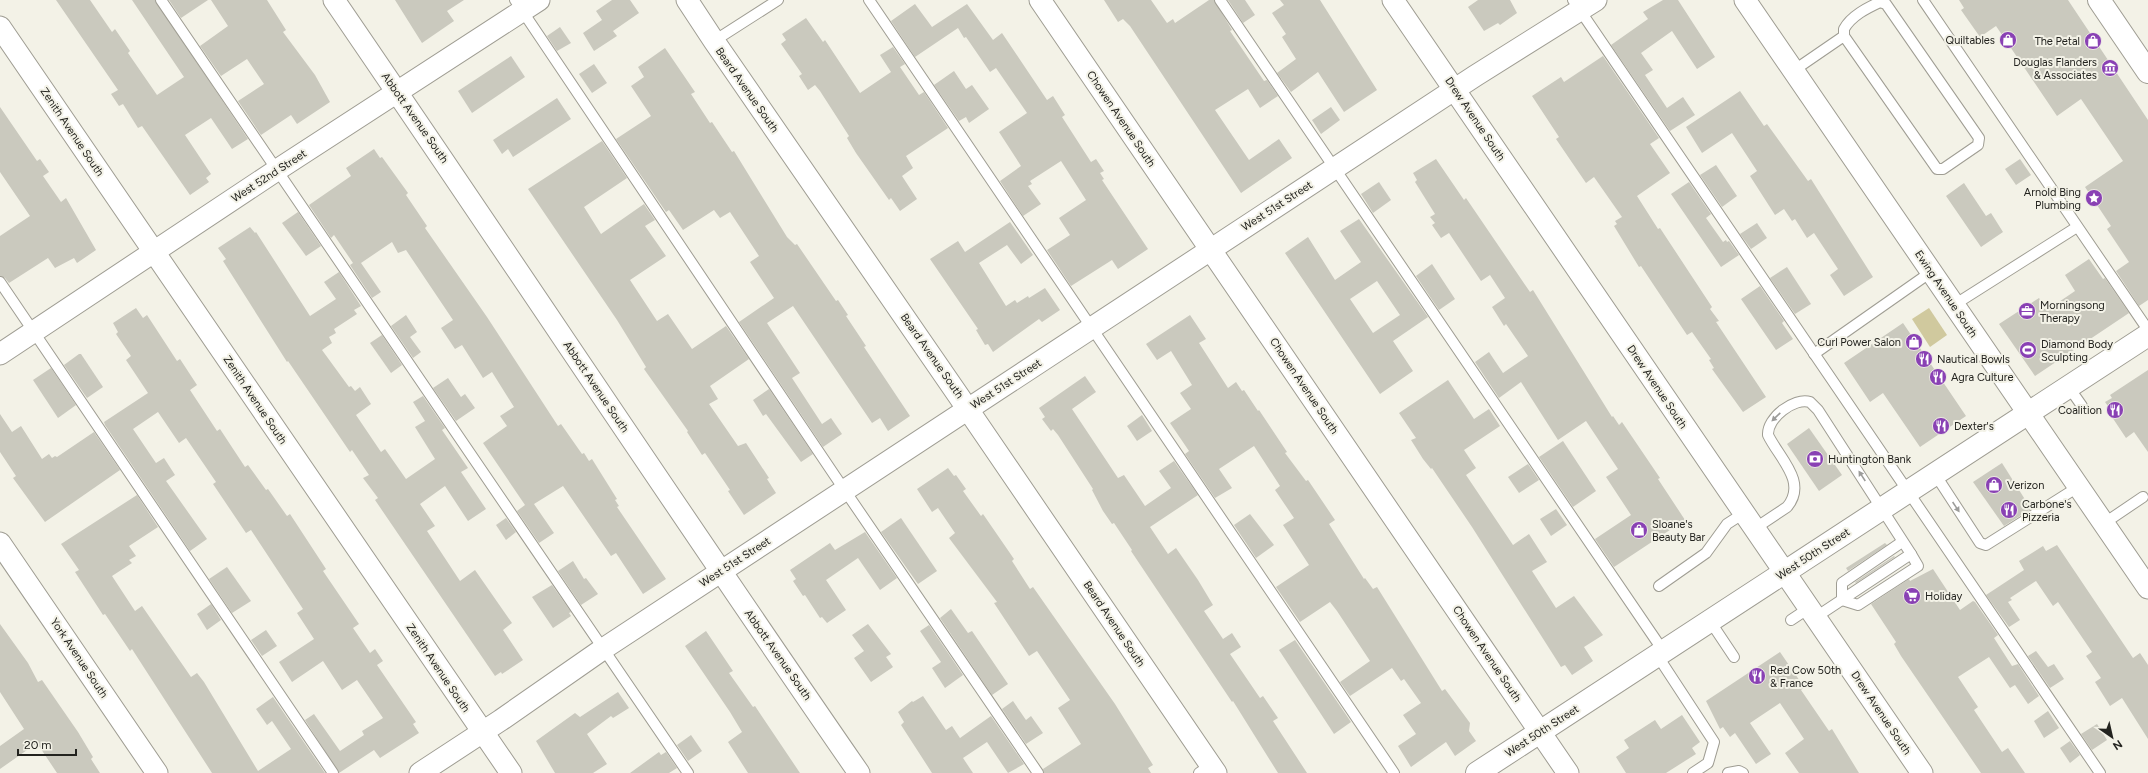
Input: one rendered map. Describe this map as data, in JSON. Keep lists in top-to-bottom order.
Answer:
{
  "streets": {
    "main road": ["West 50th Street"],
    "street": [
      "Beard Avenue South",
      "Abbott Avenue South",
      "Chowen Avenue South",
      "Drew Avenue South",
      "Zenith Avenue South",
      "West 52nd Street",
      "West 51st Street",
      "Ewing Avenue South",
      "York Avenue South"
    ]
  },
  "crossings": [
    ["Beard Avenue South", "West 51st Street"],
    ["Abbott Avenue South", "West 52nd Street"],
    ["Abbott Avenue South", "West 51st Street"],
    ["Chowen Avenue South", "West 51st Street"],
    ["Chowen Avenue South", "West 50th Street"],
    ["Drew Avenue South", "West 51st Street"],
    ["Drew Avenue South", "West 50th Street"],
    ["Zenith Avenue South", "West 52nd Street"],
    ["Zenith Avenue South", "West 51st Street"],
    ["Ewing Avenue South", "West 50th Street"]
  ],
  "places": {
    "shop": [
      "Quiltables",
      "The Petal",
      "Curl Power Salon",
      "Verizon",
      "Sloane's Beauty Bar"
    ],
    "museum": ["Douglas Flanders & Associates"],
    "place": ["Arnold Bing Plumbing"],
    "office": ["Morningsong Therapy"],
    "sports": ["Diamond Body Sculpting"],
    "restaurant": [
      "Nautical Bowls",
      "Agra Culture",
      "Coalition",
      "Dexter's",
      "Carbone's Pizzeria",
      "Red Cow 50th & France"
    ],
    "bank": ["Huntington Bank"],
    "supermarket": ["Holiday"]
  },
  "scale_bar": "20 m",
  "north": "bottom right"
}
